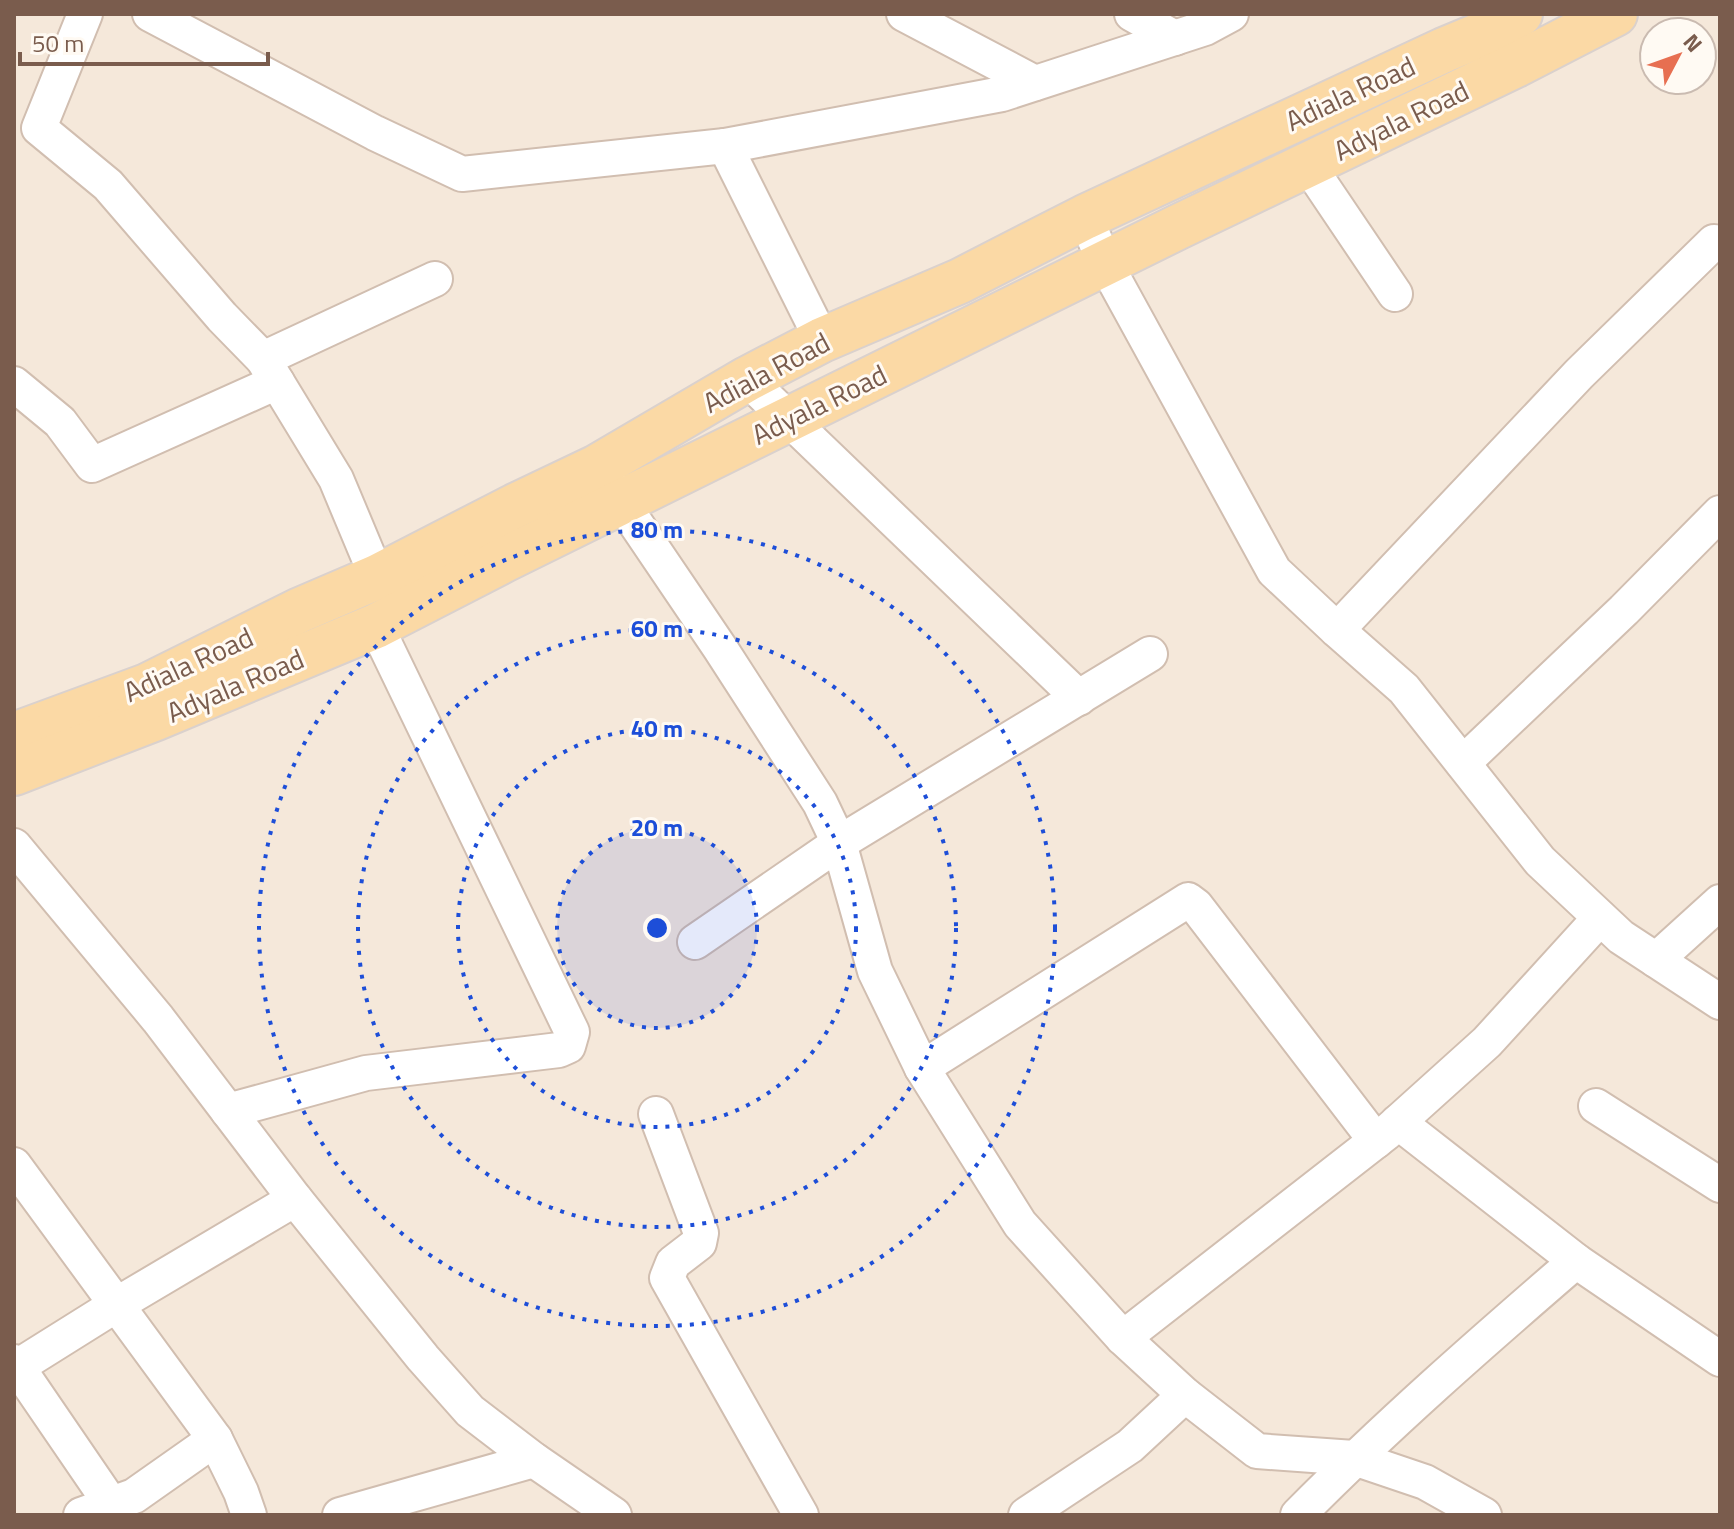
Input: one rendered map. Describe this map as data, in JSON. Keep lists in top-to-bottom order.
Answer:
{
  "streets": {
    "main road": ["Adiala Road", "Adyala Road"]
  },
  "crossings": [
    ["Adiala Road", "Adyala Road"]
  ],
  "scale_bar": "50 m",
  "north": "top right",
  "rings": [
    "80 m",
    "60 m",
    "40 m",
    "20 m"
  ]
}
